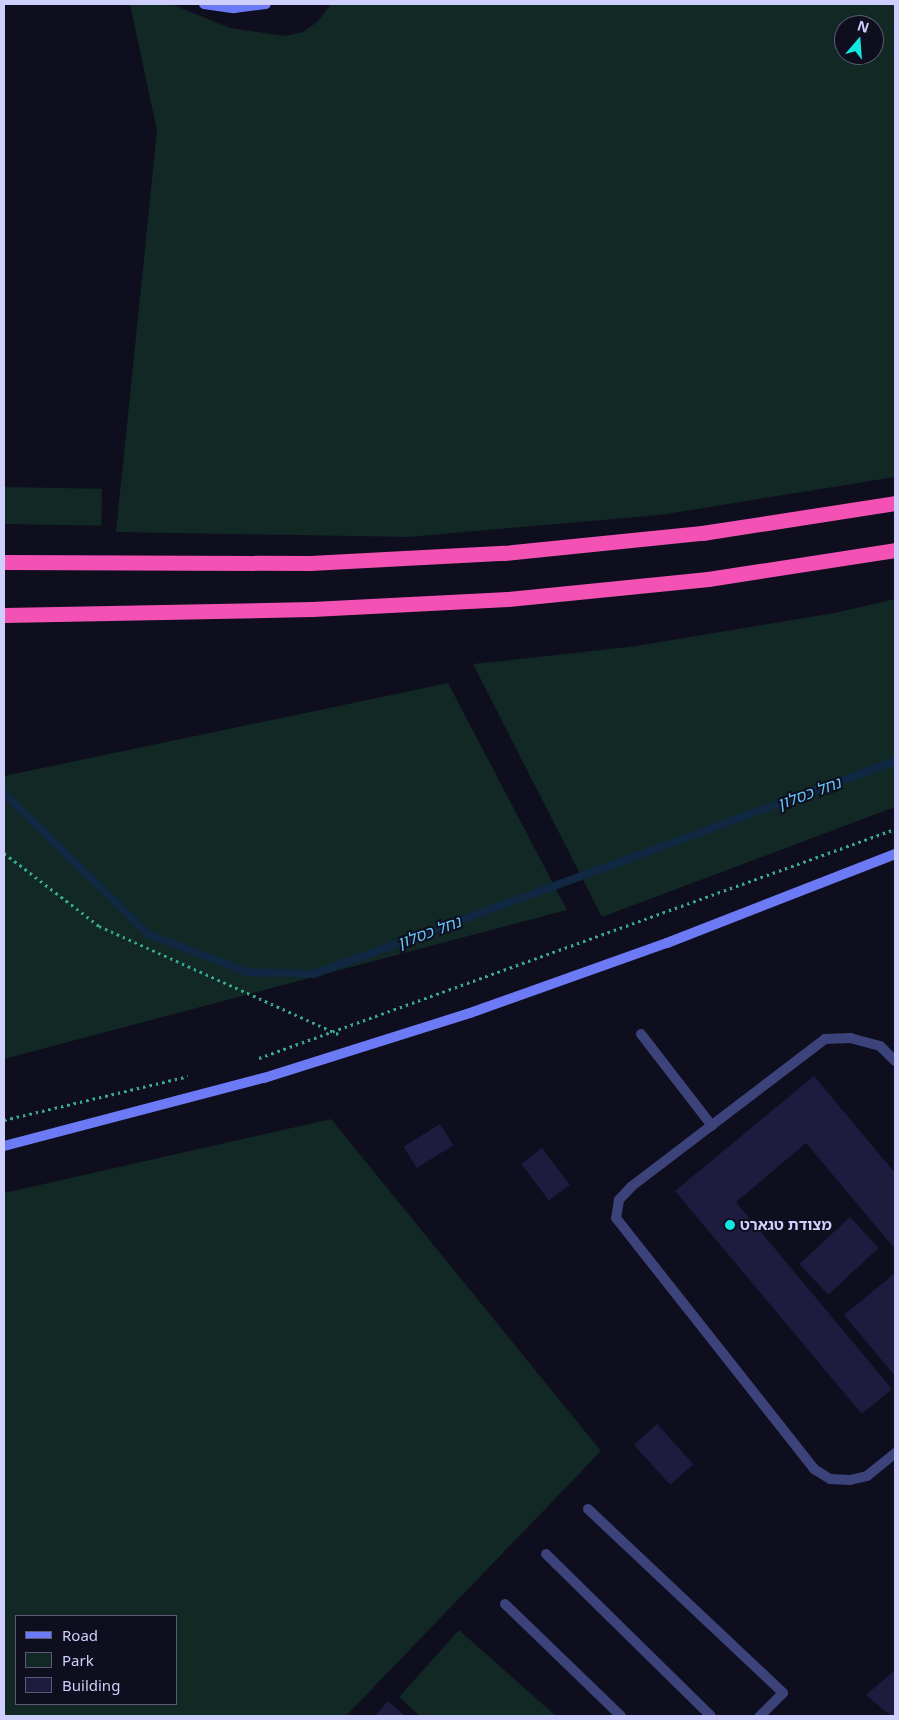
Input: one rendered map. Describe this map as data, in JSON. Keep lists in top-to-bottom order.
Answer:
{
  "water": ["נחל כסלון"],
  "places": ["מצודת טגארט"],
  "legend": ["Road", "Park", "Building"],
  "north": "top"
}
